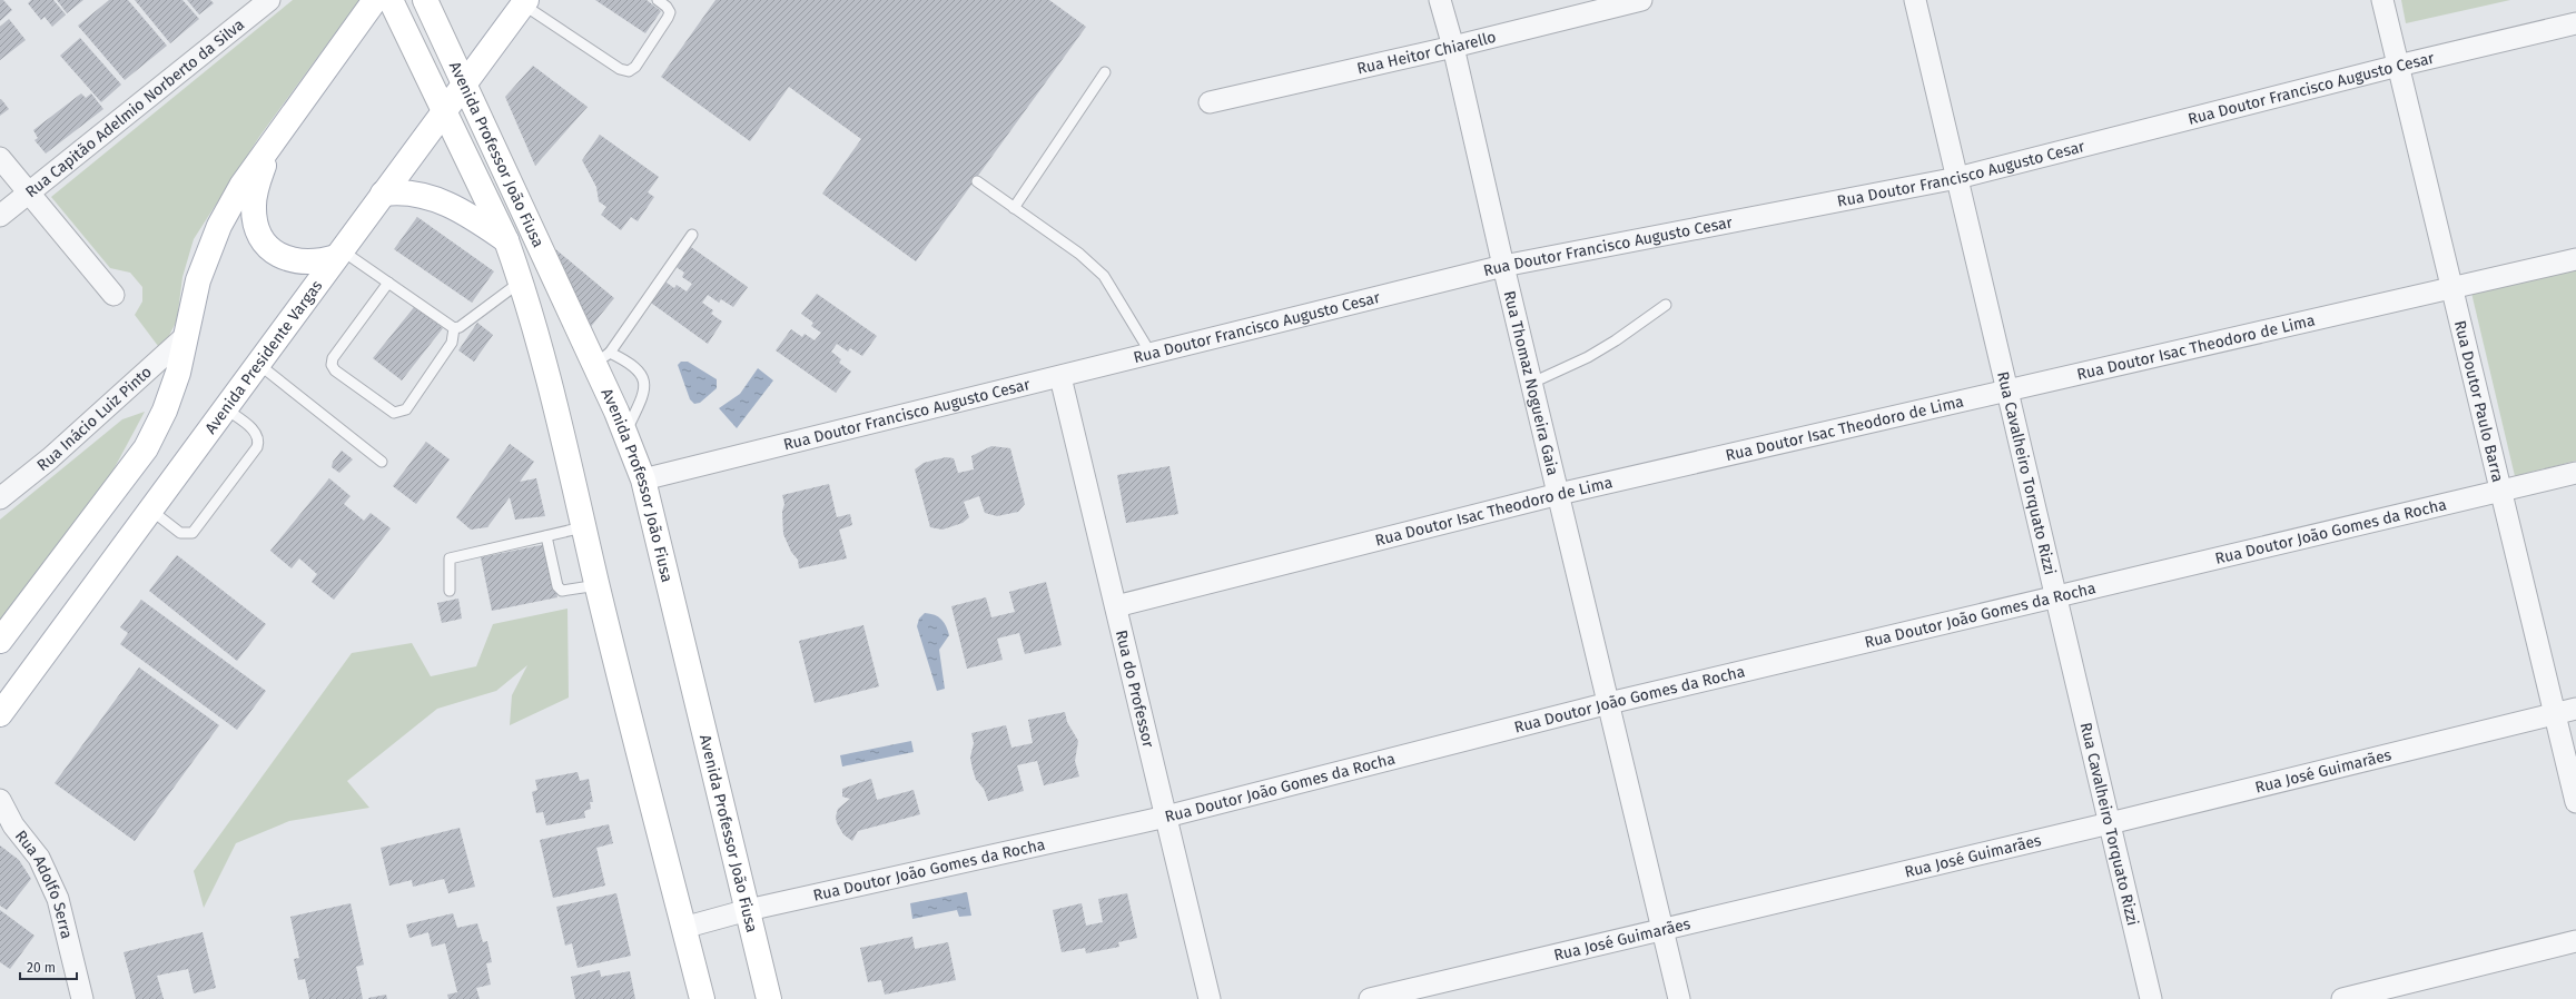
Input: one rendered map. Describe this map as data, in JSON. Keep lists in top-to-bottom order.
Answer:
{
  "streets": {
    "main road": ["Avenida Professor João Fiusa", "Avenida Presidente Vargas"],
    "street": [
      "Rua Heitor Chiarello",
      "Rua Doutor Francisco Augusto Cesar",
      "Rua Capitão Adelmio Norberto da Silva",
      "Rua Doutor Isac Theodoro de Lima",
      "Rua Thomaz Nogueira Gaia",
      "Rua Doutor Paulo Barra",
      "Rua Inácio Luiz Pinto",
      "Rua Cavalheiro Torquato Rizzi",
      "Rua Doutor João Gomes da Rocha",
      "Rua do Professor",
      "Rua José Guimarães",
      "Rua Adolfo Serra"
    ]
  },
  "crossings": [
    ["Rua Heitor Chiarello", "Rua Thomaz Nogueira Gaia"],
    ["Rua Doutor Francisco Augusto Cesar", "Avenida Professor João Fiusa"],
    ["Rua Doutor Francisco Augusto Cesar", "Rua Thomaz Nogueira Gaia"],
    ["Rua Doutor Francisco Augusto Cesar", "Rua Doutor Paulo Barra"],
    ["Rua Doutor Francisco Augusto Cesar", "Rua Cavalheiro Torquato Rizzi"],
    ["Rua Doutor Francisco Augusto Cesar", "Rua do Professor"],
    ["Avenida Professor João Fiusa", "Avenida Presidente Vargas"],
    ["Avenida Professor João Fiusa", "Rua Doutor João Gomes da Rocha"],
    ["Rua Doutor Isac Theodoro de Lima", "Rua Thomaz Nogueira Gaia"],
    ["Rua Doutor Isac Theodoro de Lima", "Rua Doutor Paulo Barra"],
    ["Rua Doutor Isac Theodoro de Lima", "Rua Cavalheiro Torquato Rizzi"],
    ["Rua Doutor Isac Theodoro de Lima", "Rua do Professor"],
    ["Rua Thomaz Nogueira Gaia", "Rua Doutor João Gomes da Rocha"],
    ["Rua Thomaz Nogueira Gaia", "Rua José Guimarães"],
    ["Rua Doutor Paulo Barra", "Rua Doutor João Gomes da Rocha"],
    ["Rua Doutor Paulo Barra", "Rua José Guimarães"],
    ["Rua Cavalheiro Torquato Rizzi", "Rua Doutor João Gomes da Rocha"],
    ["Rua Cavalheiro Torquato Rizzi", "Rua José Guimarães"],
    ["Rua Doutor João Gomes da Rocha", "Rua do Professor"]
  ],
  "scale_bar": "20 m"
}
